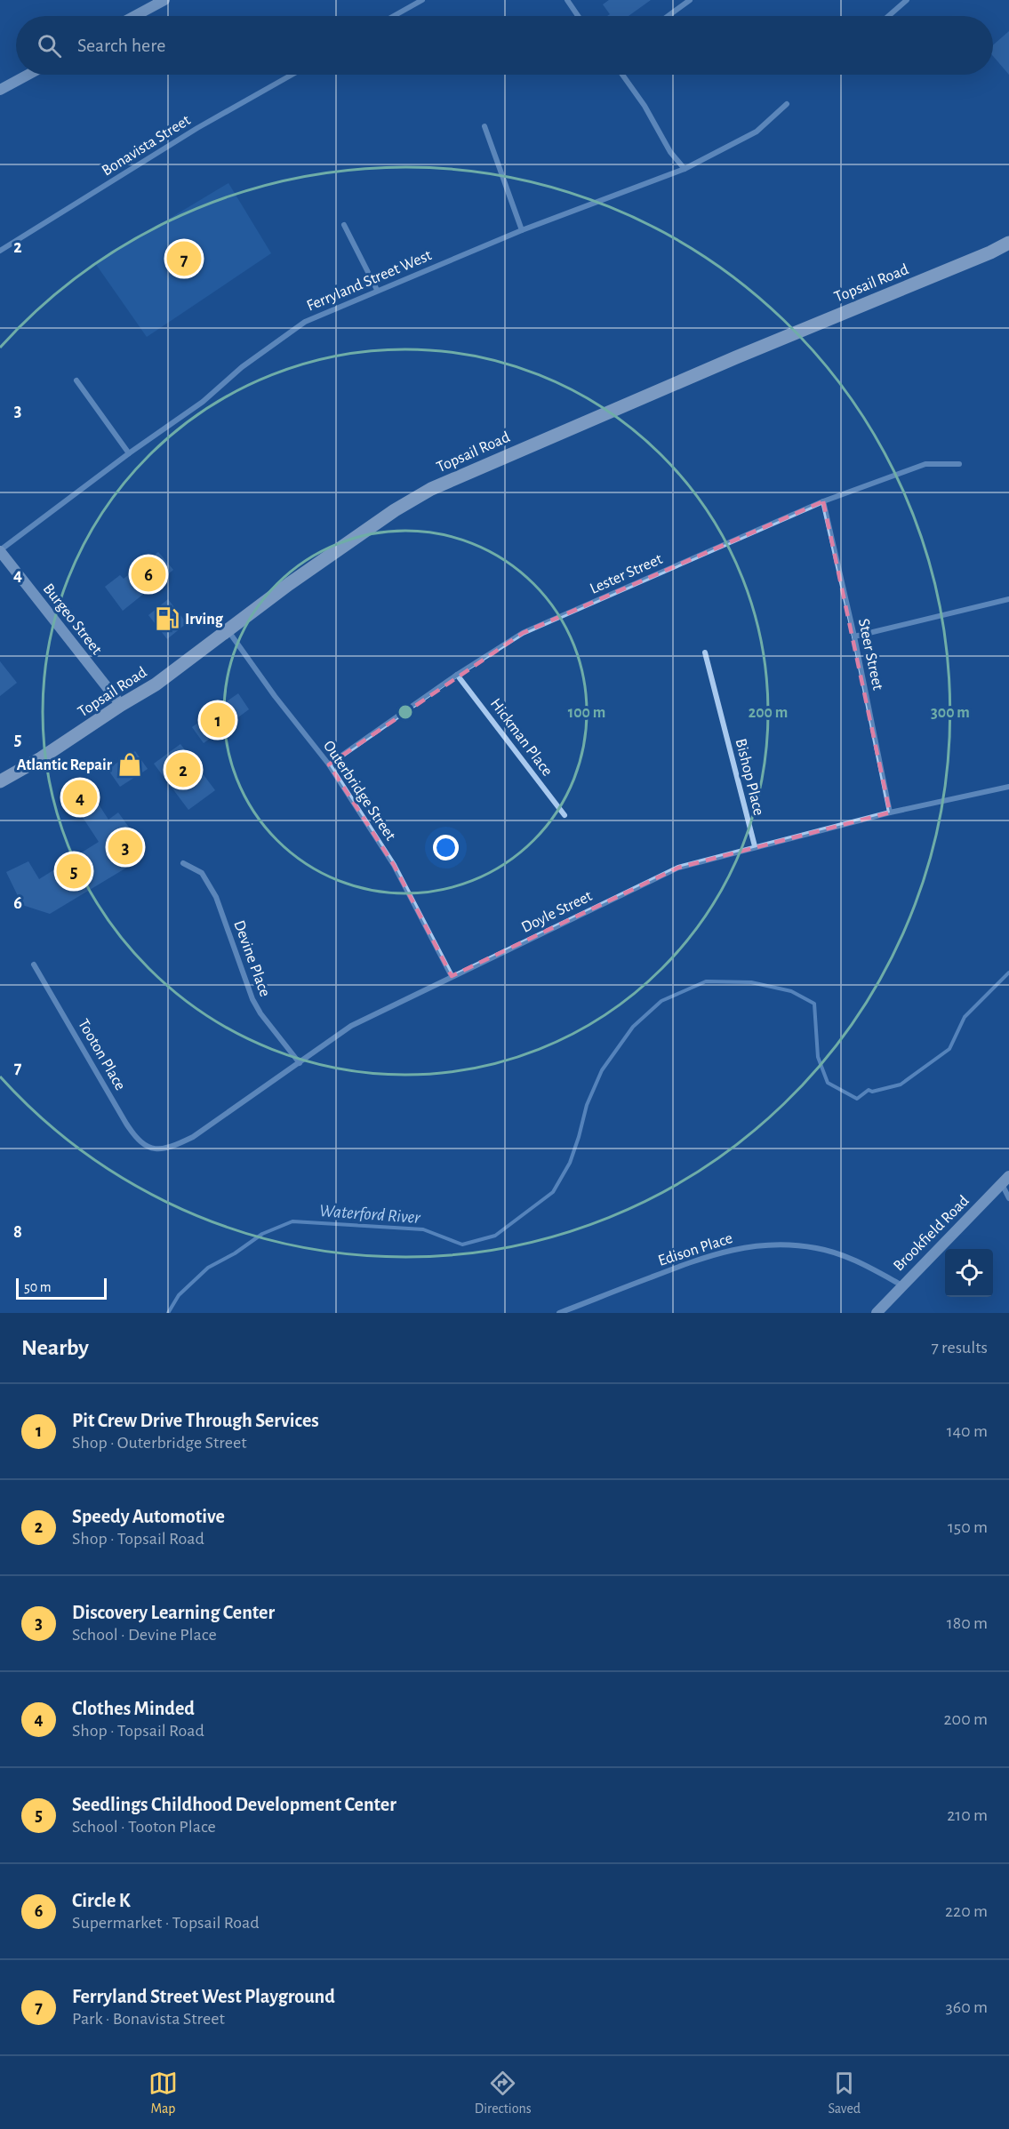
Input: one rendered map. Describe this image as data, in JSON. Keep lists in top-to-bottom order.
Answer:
{
  "streets": {
    "main road": ["Topsail Road"],
    "street": [
      "Bonavista Street",
      "Ferryland Street West",
      "Lester Street",
      "Burgeo Street",
      "Steer Street",
      "Hickman Place",
      "Bishop Place",
      "Outerbridge Street",
      "Doyle Street",
      "Devine Place",
      "Tooton Place",
      "Brookfield Road",
      "Edison Place"
    ]
  },
  "crossings": [
    ["Ferryland Street West", "Burgeo Street"],
    ["Topsail Road", "Burgeo Street"],
    ["Topsail Road", "Outerbridge Street"],
    ["Lester Street", "Steer Street"],
    ["Lester Street", "Hickman Place"],
    ["Lester Street", "Outerbridge Street"],
    ["Steer Street", "Doyle Street"],
    ["Bishop Place", "Doyle Street"],
    ["Outerbridge Street", "Doyle Street"],
    ["Doyle Street", "Devine Place"],
    ["Doyle Street", "Tooton Place"],
    ["Brookfield Road", "Edison Place"]
  ],
  "water": ["Waterford River"],
  "places": {
    "fuel station": ["Irving"],
    "shop": ["Atlantic Repair"]
  },
  "scale_bar": "50 m",
  "page": {
    "search": "Search here",
    "pins": [
      "7",
      "6",
      "1",
      "2",
      "4",
      "3",
      "5"
    ],
    "scale": "50 m",
    "heading": ["Nearby", "7 results"],
    "list": [
      {
        "mark": "1",
        "name": "Pit Crew Drive Through Services",
        "note": "Shop · Outerbridge Street",
        "value": "140 m"
      },
      {
        "mark": "2",
        "name": "Speedy Automotive",
        "note": "Shop · Topsail Road",
        "value": "150 m"
      },
      {
        "mark": "3",
        "name": "Discovery Learning Center",
        "note": "School · Devine Place",
        "value": "180 m"
      },
      {
        "mark": "4",
        "name": "Clothes Minded",
        "note": "Shop · Topsail Road",
        "value": "200 m"
      },
      {
        "mark": "5",
        "name": "Seedlings Childhood Development Center",
        "note": "School · Tooton Place",
        "value": "210 m"
      },
      {
        "mark": "6",
        "name": "Circle K",
        "note": "Supermarket · Topsail Road",
        "value": "220 m"
      },
      {
        "mark": "7",
        "name": "Ferryland Street West Playground",
        "note": "Park · Bonavista Street",
        "value": "360 m"
      }
    ],
    "nav": ["Map", "Directions", "Saved"]
  },
  "grid": {
    "rows": [
      "2",
      "3",
      "4",
      "5",
      "6",
      "7",
      "8"
    ]
  },
  "rings": ["100 m", "200 m", "300 m"]
}
